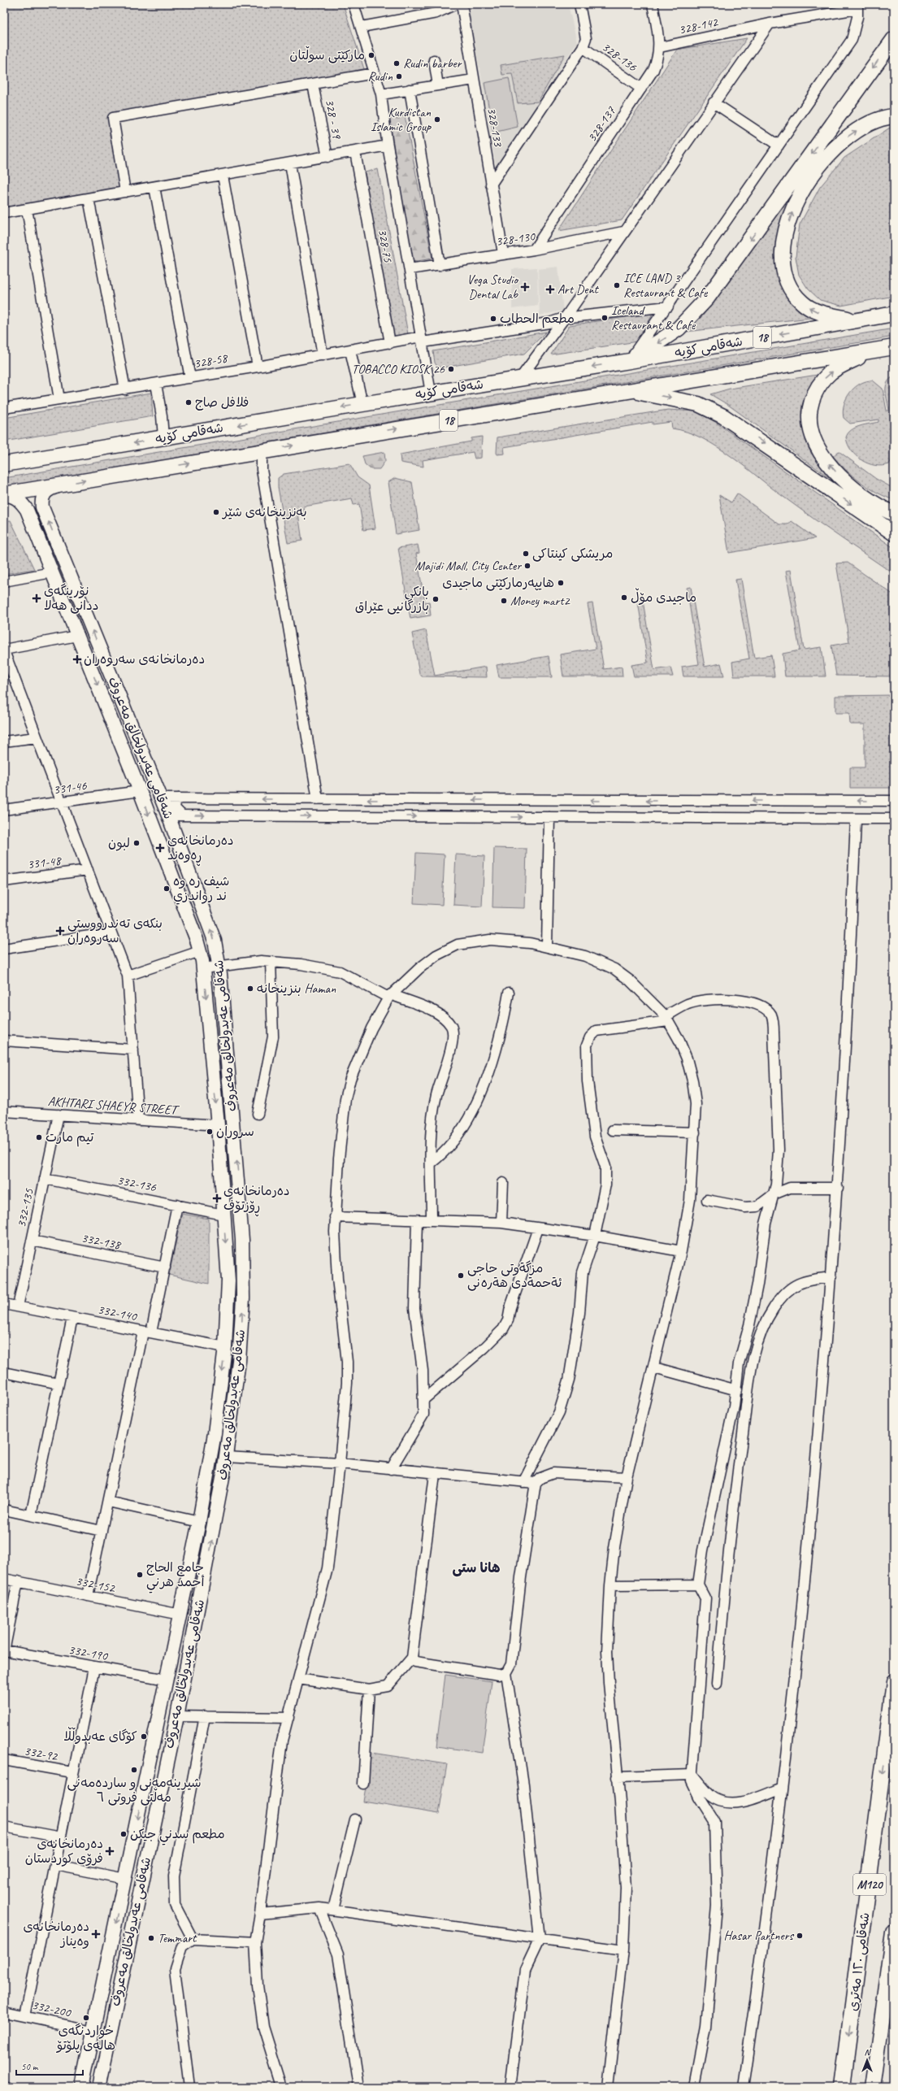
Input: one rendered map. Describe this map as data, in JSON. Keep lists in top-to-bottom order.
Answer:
{
  "streets": {
    "highway": [
      "18",
      "شەقامی کۆیە",
      "M120",
      "شەقامی ١٢٠ مەتری"
    ],
    "main road": ["شەقامی عەبدولخالق مەعروف"],
    "street": [
      "328-142",
      "328-136",
      "328 - 39",
      "328-137",
      "328-133",
      "328-130",
      "328-75",
      "328-58",
      "331-46",
      "331-48",
      "AKHTARI SHAEYR STREET",
      "332-136",
      "332-135",
      "332-138",
      "332-140",
      "332-152",
      "332-190",
      "332-92",
      "332-200"
    ]
  },
  "crossings": [
    ["328-142", "328-137"],
    ["328-136", "328-137"],
    ["328-137", "328-130"],
    ["328-133", "328-130"],
    ["328-75", "328-58"],
    ["18", "شەقامی عەبدولخالق مەعروف"],
    ["شەقامی عەبدولخالق مەعروف", "331-46"],
    ["شەقامی عەبدولخالق مەعروف", "AKHTARI SHAEYR STREET"],
    ["شەقامی عەبدولخالق مەعروف", "332-136"],
    ["شەقامی عەبدولخالق مەعروف", "332-140"],
    ["شەقامی عەبدولخالق مەعروف", "332-152"],
    ["شەقامی عەبدولخالق مەعروف", "332-190"],
    ["شەقامی عەبدولخالق مەعروف", "332-200"],
    ["AKHTARI SHAEYR STREET", "332-135"],
    ["332-136", "332-135"],
    ["332-135", "332-138"],
    ["332-135", "332-140"]
  ],
  "districts": ["هانا ستى"],
  "places": {
    "other": [
      "مارکێتی سوڵتان",
      "Rudin barber",
      "Rudin",
      "Kurdistan Islamic Group",
      "ICE LAND 3 Restaurant & Cafe",
      "Iceland Restaurant & Cafe",
      "مطعم الحطاب",
      "TOBACCO KIOSK 26",
      "فلافل صاج",
      "بەنزینخانەی شێر",
      "مریشکی کینتاکی",
      "Majidi Mall, City Center",
      "هایپەرمارکێتی ماجیدی",
      "ماجیدی مۆڵ",
      "بانکی بازرگانیی عێراق",
      "Money mart2",
      "لبون",
      "شيف ره وه ند رواندزي",
      "بنزینخانە Haman",
      "سروران",
      "تيم مارت",
      "مزگةوتی حاجی ئةحمةدی هةرەنی",
      "جامع الحاج أحمد هرني",
      "کۆگای عەبدوڵڵا",
      "شیرینەمەنی و ساردەمەنی مەڵتی فروتی ٦",
      "مطعم سدني جيكن",
      "Hasar Partners",
      "Temmart",
      "خواردنگەی هالەی پلۆتۆ"
    ],
    "health": [
      "Vega Studio Dental Lab",
      "Art Dent",
      "نۆرینگەی ددانی هەلا",
      "دەرمانخانەی سەروەران",
      "دەرمانخانەی ڕەوەند",
      "بنکەی تەندرووستی سەروەران",
      "دەرمانخانەی ڕۆزتۆف",
      "دەرمانخانەی فرۆی کوردستان",
      "دەرمانخانەی وەیناز"
    ]
  },
  "scale_bar": "50 m",
  "north": "top"
}
